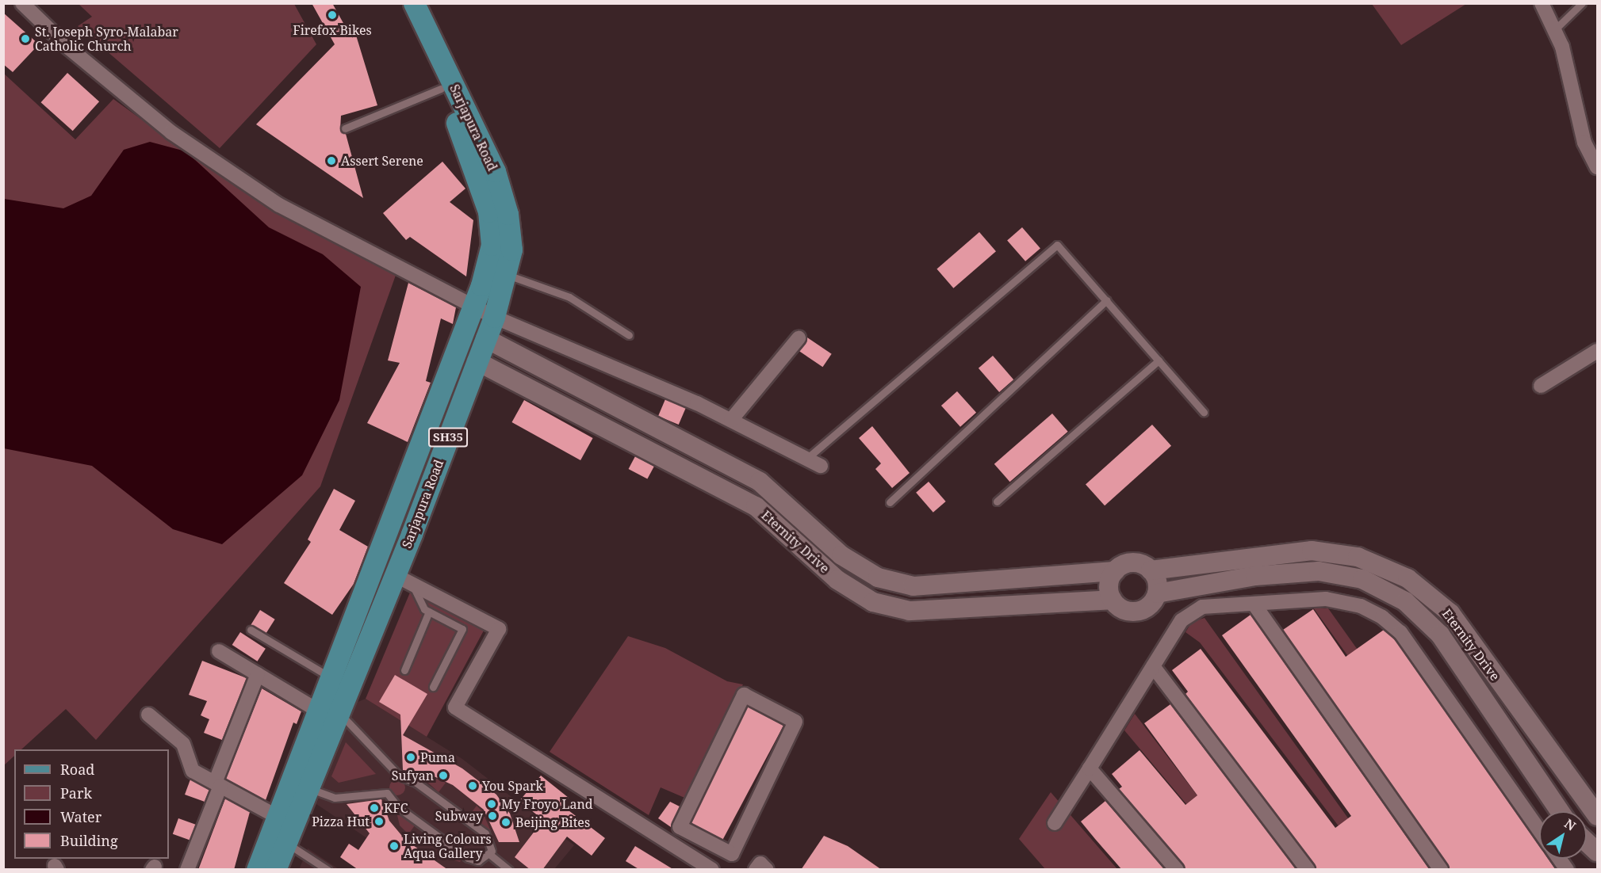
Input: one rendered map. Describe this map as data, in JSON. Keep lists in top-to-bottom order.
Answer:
{
  "streets": {
    "main road": ["Sarjapura Road", "SH35"],
    "street": ["Eternity Drive"]
  },
  "crossings": [
    ["Sarjapura Road", "Eternity Drive"]
  ],
  "places": [
    "Firefox Bikes",
    "St. Joseph Syro-Malabar Catholic Church",
    "Assert Serene",
    "Puma",
    "Sufyan",
    "You Spark",
    "My Froyo Land",
    "KFC",
    "Subway",
    "Pizza Hut",
    "Beijing Bites",
    "Living Colours Aqua Gallery"
  ],
  "legend": [
    "Road",
    "Park",
    "Water",
    "Building"
  ],
  "north": "top right"
}
